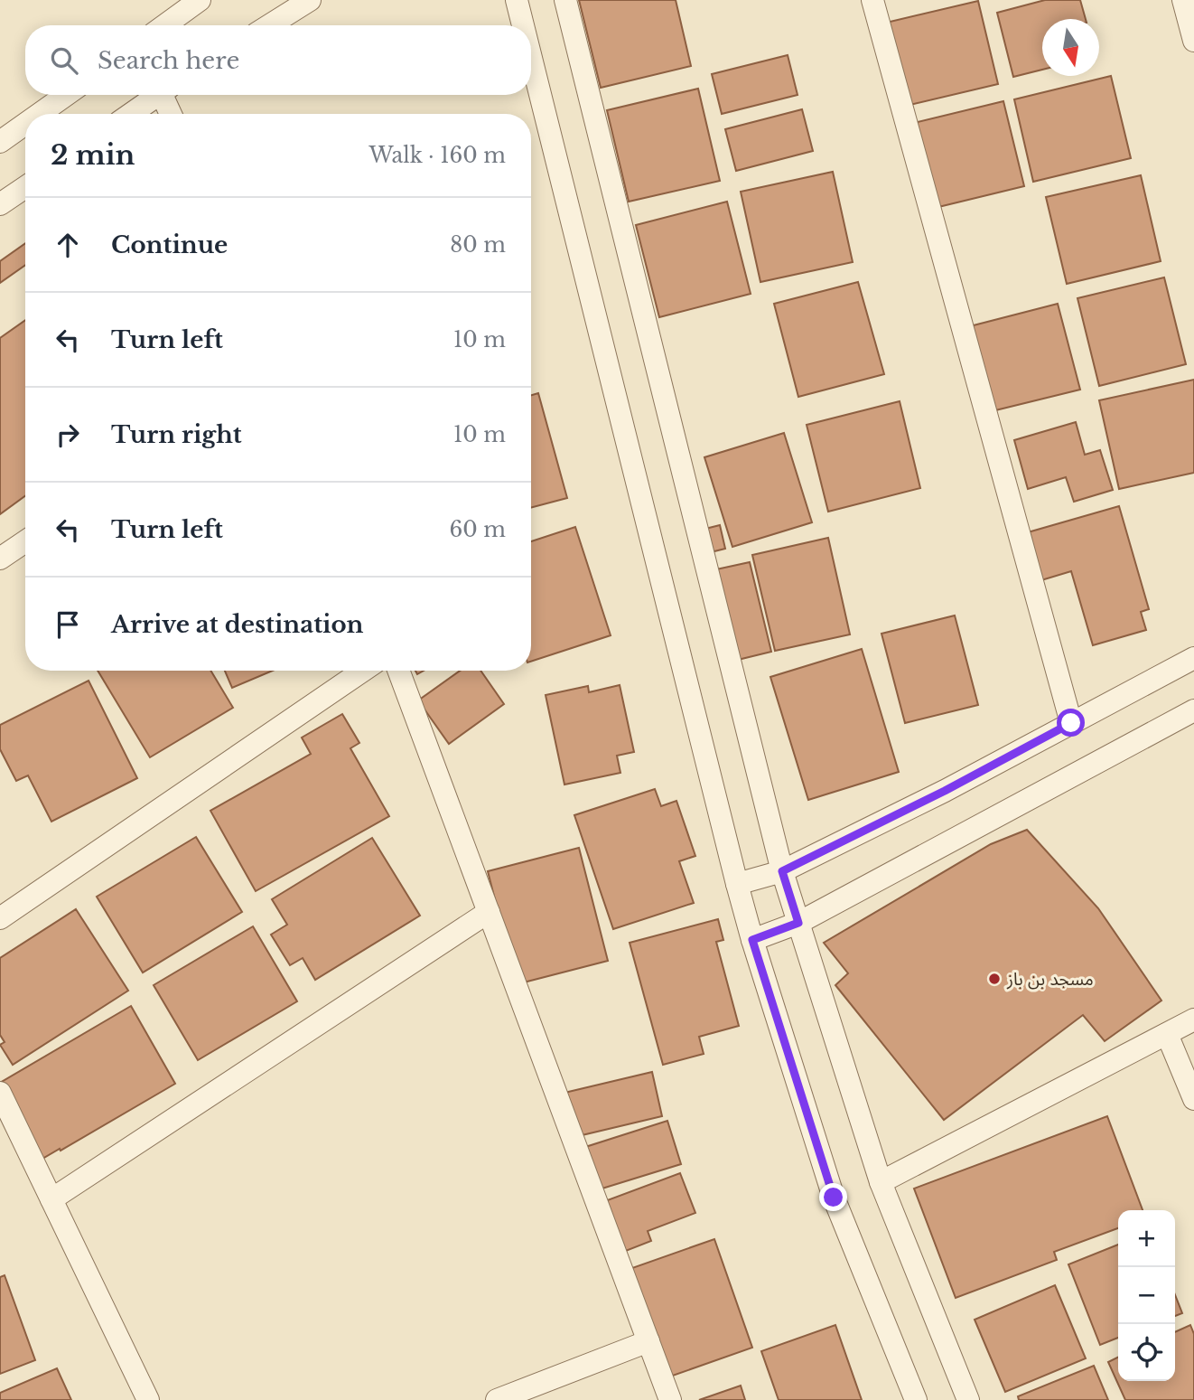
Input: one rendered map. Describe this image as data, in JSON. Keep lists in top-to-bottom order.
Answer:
{
  "places": ["مسجد بن باز"],
  "north": "bottom",
  "page": {
    "search": "Search here",
    "heading": ["2 min", "Walk · 160 m"],
    "list": [
      ["Continue", "80 m"],
      ["Turn left", "10 m"],
      ["Turn right", "10 m"],
      ["Turn left", "60 m"],
      "Arrive at destination"
    ],
    "map_buttons": ["+", "−"]
  }
}
